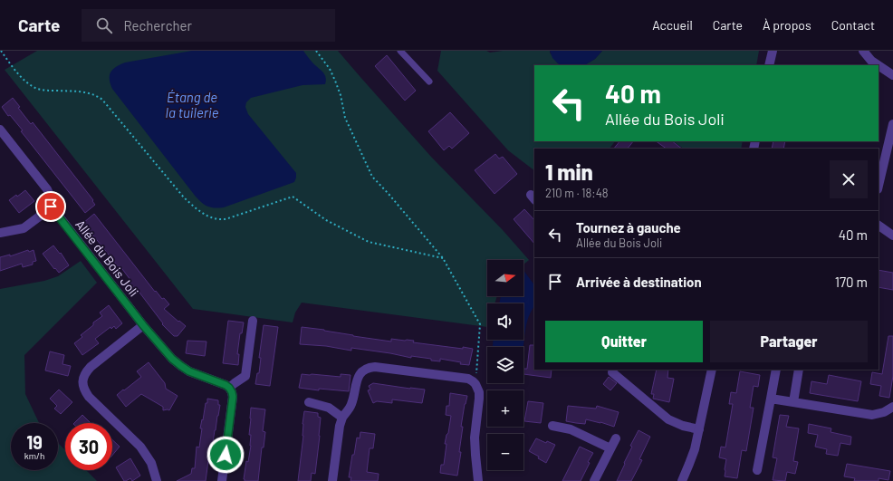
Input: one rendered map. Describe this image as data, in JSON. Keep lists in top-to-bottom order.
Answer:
{
  "streets": {
    "street": ["Allée du Bois Joli"]
  },
  "water": ["Étang de la tuilerie"],
  "north": "right",
  "page": {
    "header": "Carte",
    "search": "Rechercher",
    "nav": [
      "Accueil",
      "Carte",
      "À propos",
      "Contact"
    ],
    "turn": ["40 m", "Allée du Bois Joli"],
    "heading": ["1 min", "210 m · 18:48"],
    "list": [
      {
        "name": "Tournez à gauche",
        "note": "Allée du Bois Joli",
        "value": "40 m"
      },
      {
        "name": "Arrivée à destination",
        "value": "170 m"
      }
    ],
    "map_buttons": ["+", "−"],
    "buttons": ["Quitter", "Partager"],
    "speed": "19 km/h",
    "limit": "30"
  }
}
